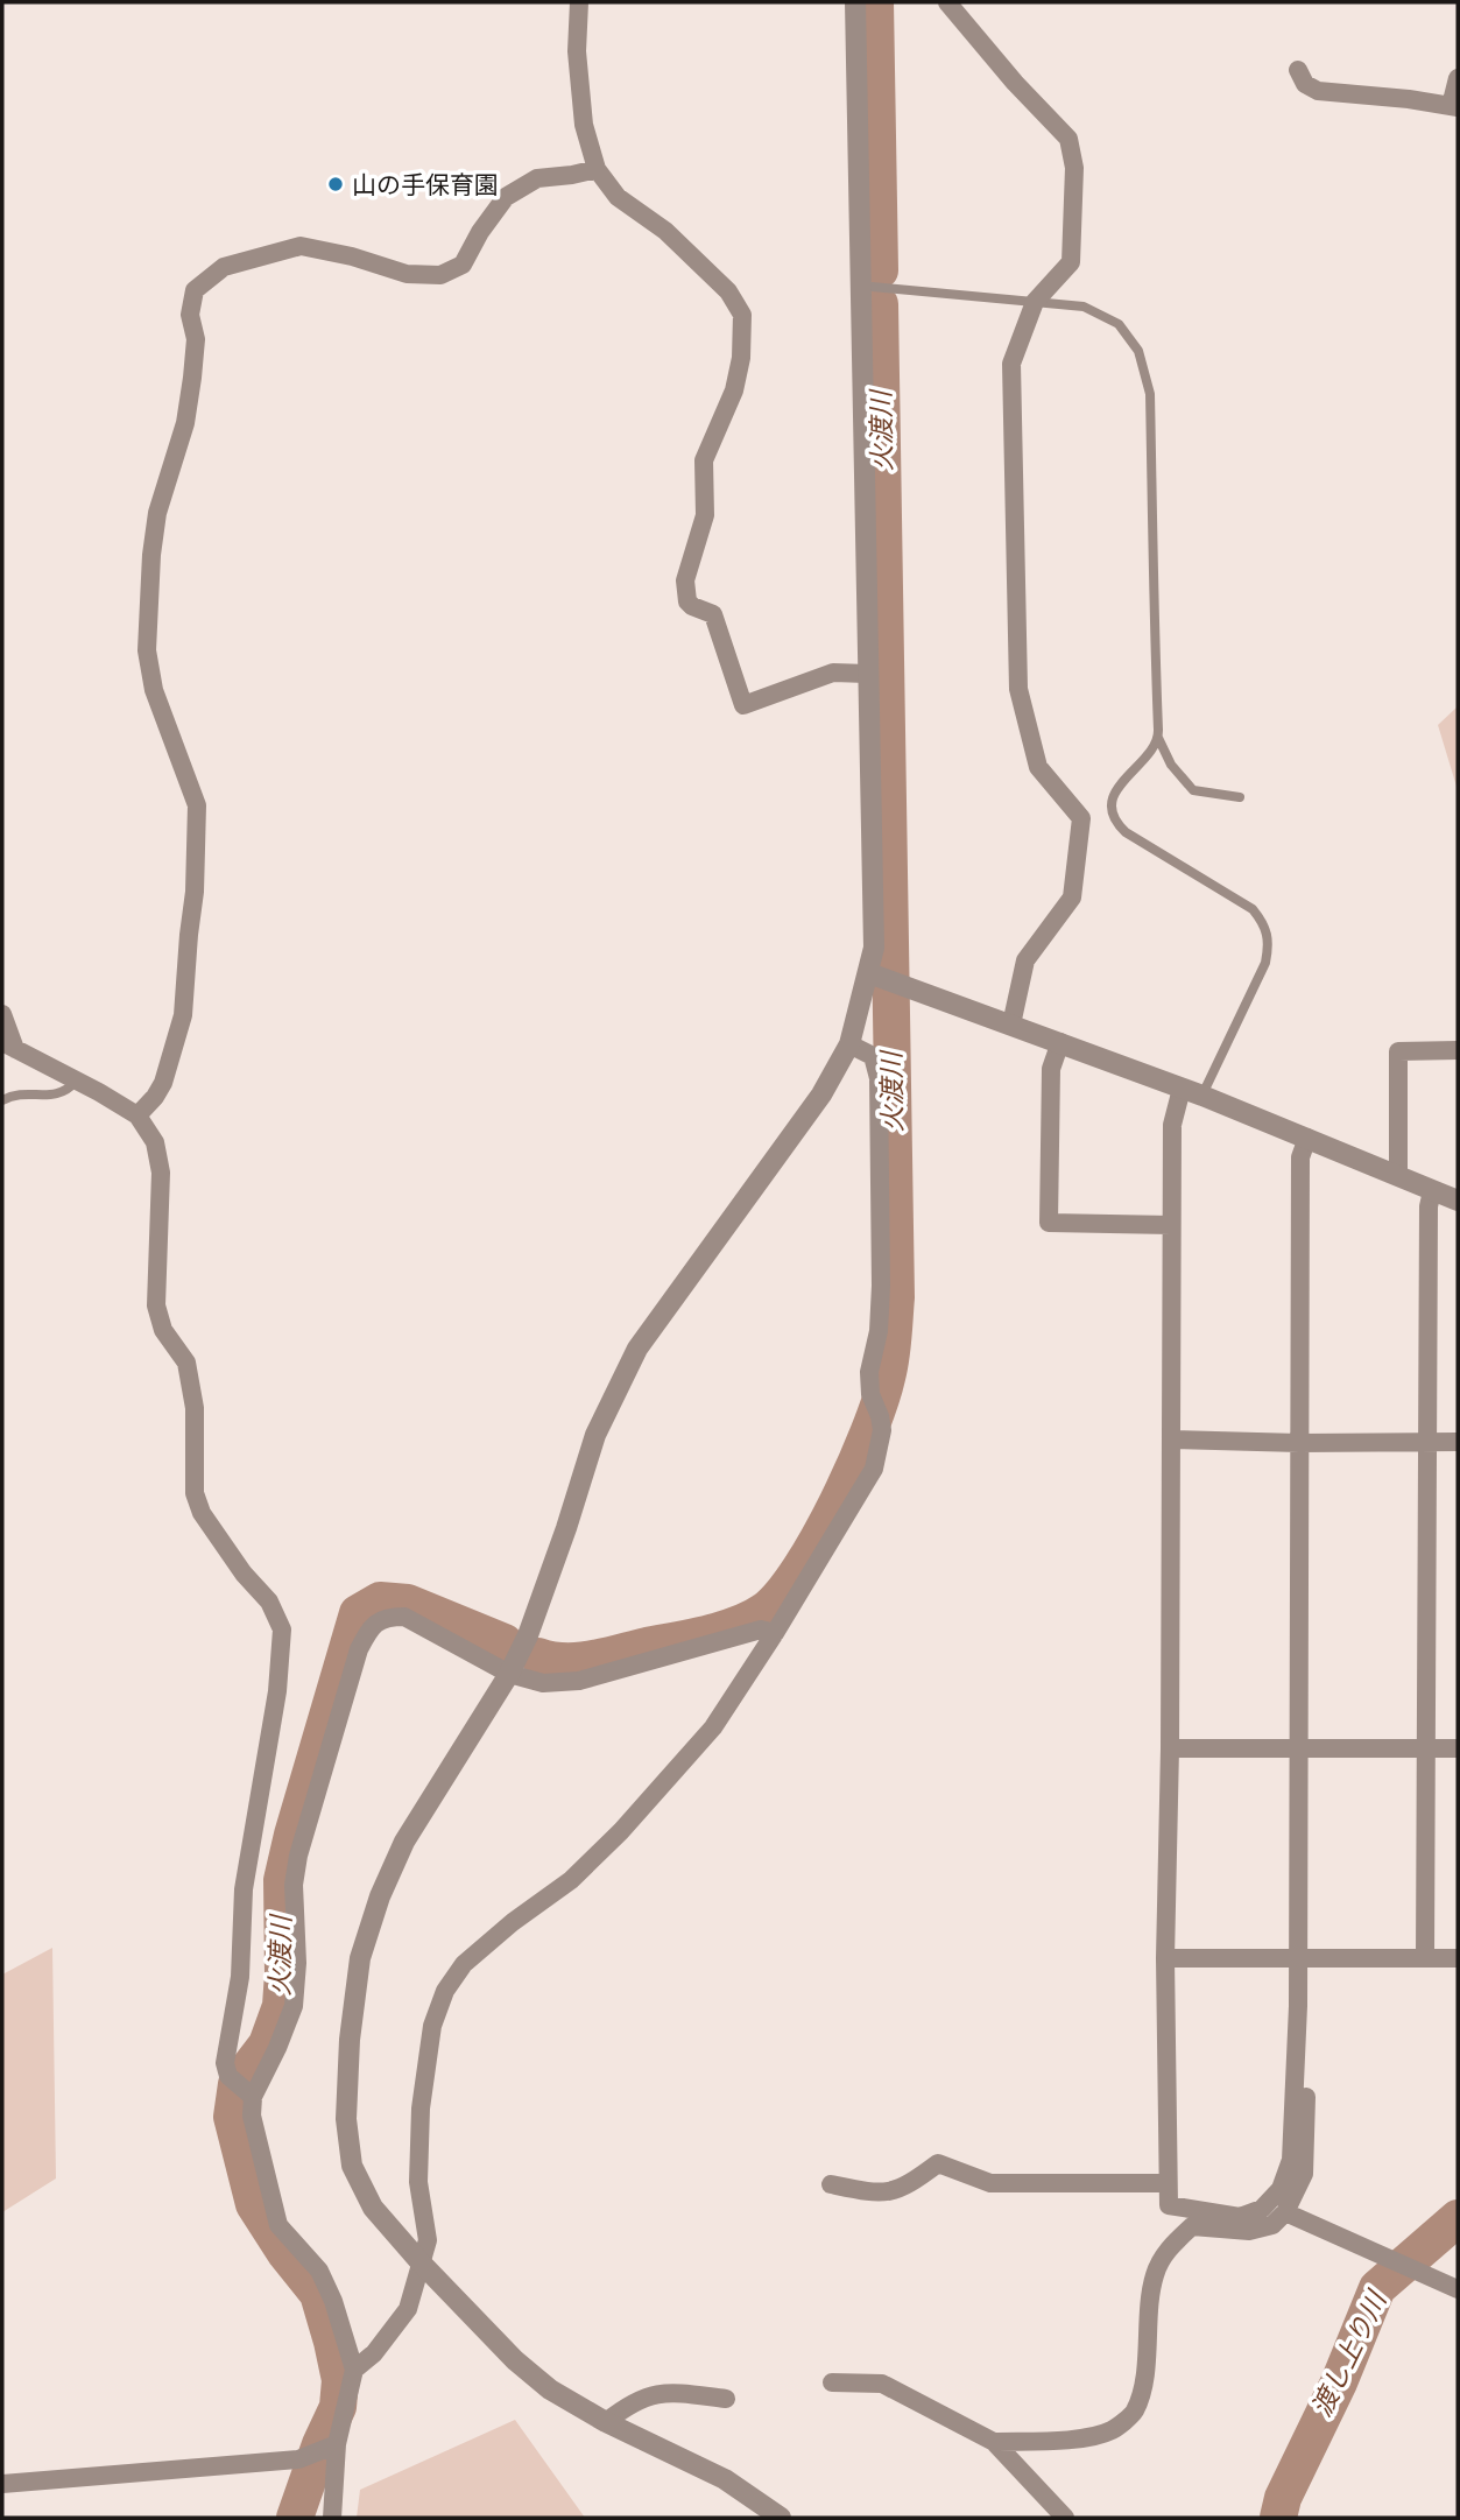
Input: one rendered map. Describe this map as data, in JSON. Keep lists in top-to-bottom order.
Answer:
{
  "water": ["火渡川", "渡し上り川"],
  "places": ["山の手保育園"]
}
